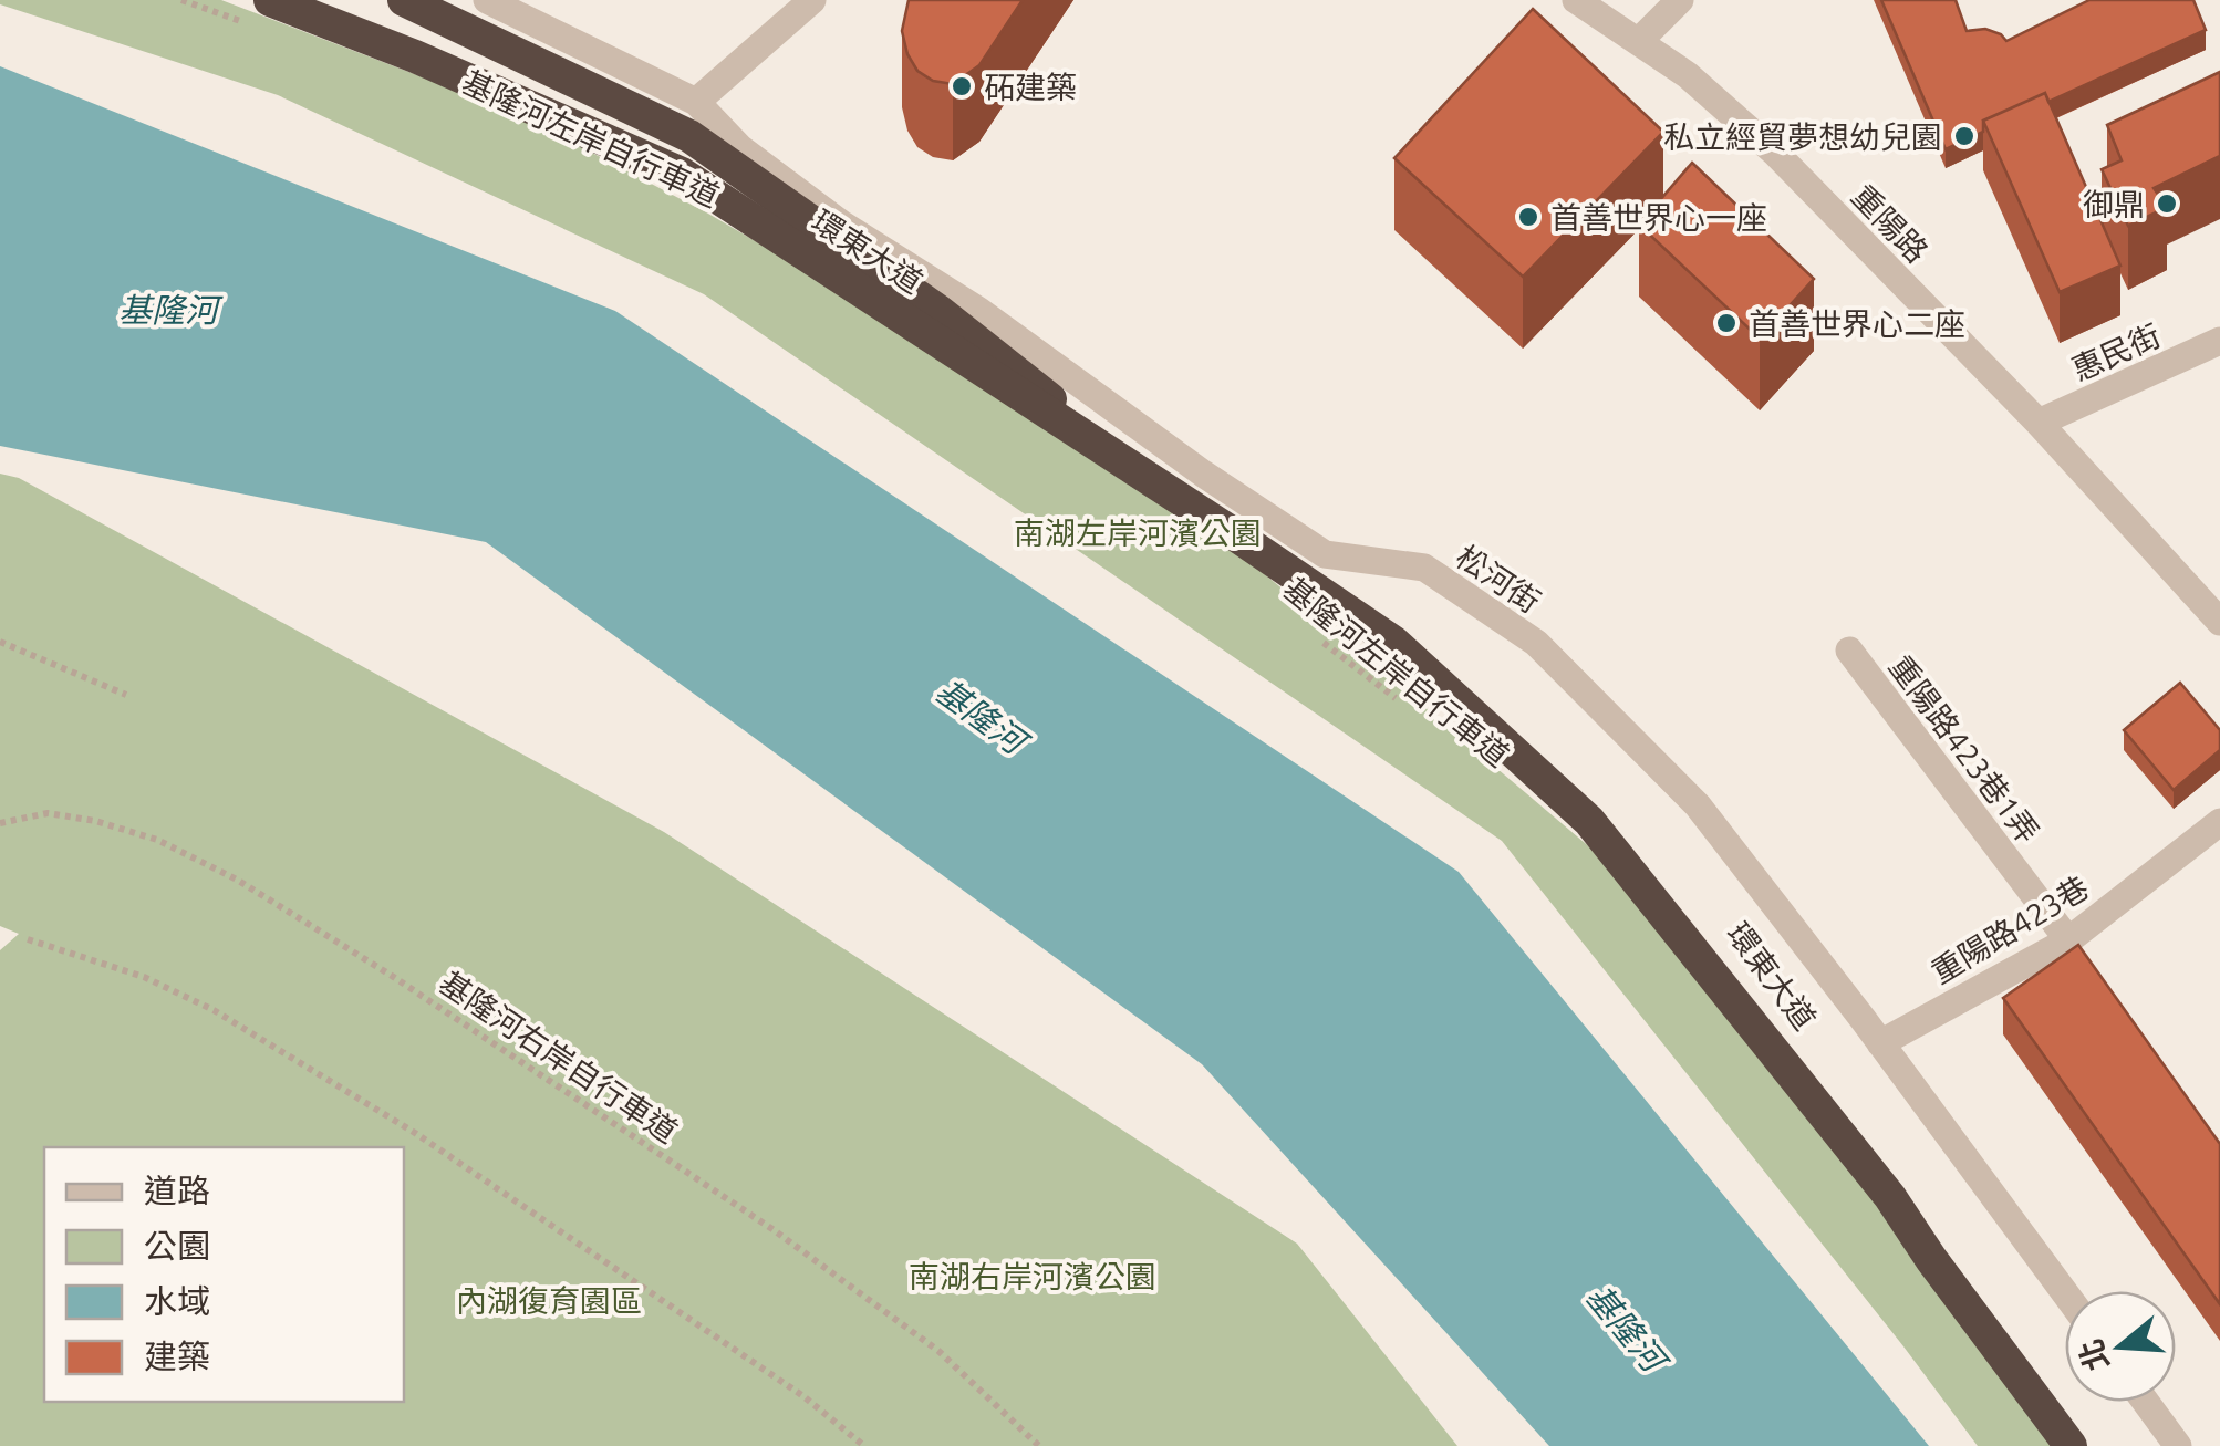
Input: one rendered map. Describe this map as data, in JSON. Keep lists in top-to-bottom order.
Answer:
{
  "streets": {
    "highway": ["環東大道"],
    "street": [
      "重陽路",
      "惠民街",
      "松河街",
      "重陽路423巷1弄",
      "重陽路423巷"
    ],
    "path": ["基隆河左岸自行車道", "基隆河右岸自行車道"]
  },
  "crossings": [
    ["重陽路", "惠民街"],
    ["松河街", "重陽路423巷"],
    ["重陽路423巷1弄", "重陽路423巷"]
  ],
  "water": ["基隆河"],
  "parks": ["南湖左岸河濱公園", "南湖右岸河濱公園", "內湖復育園區"],
  "places": [
    "砳建築",
    "私立經貿夢想幼兒園",
    "御鼎",
    "首善世界心一座",
    "首善世界心二座"
  ],
  "legend": [
    "道路",
    "公園",
    "水域",
    "建築"
  ],
  "north": "left"
}
